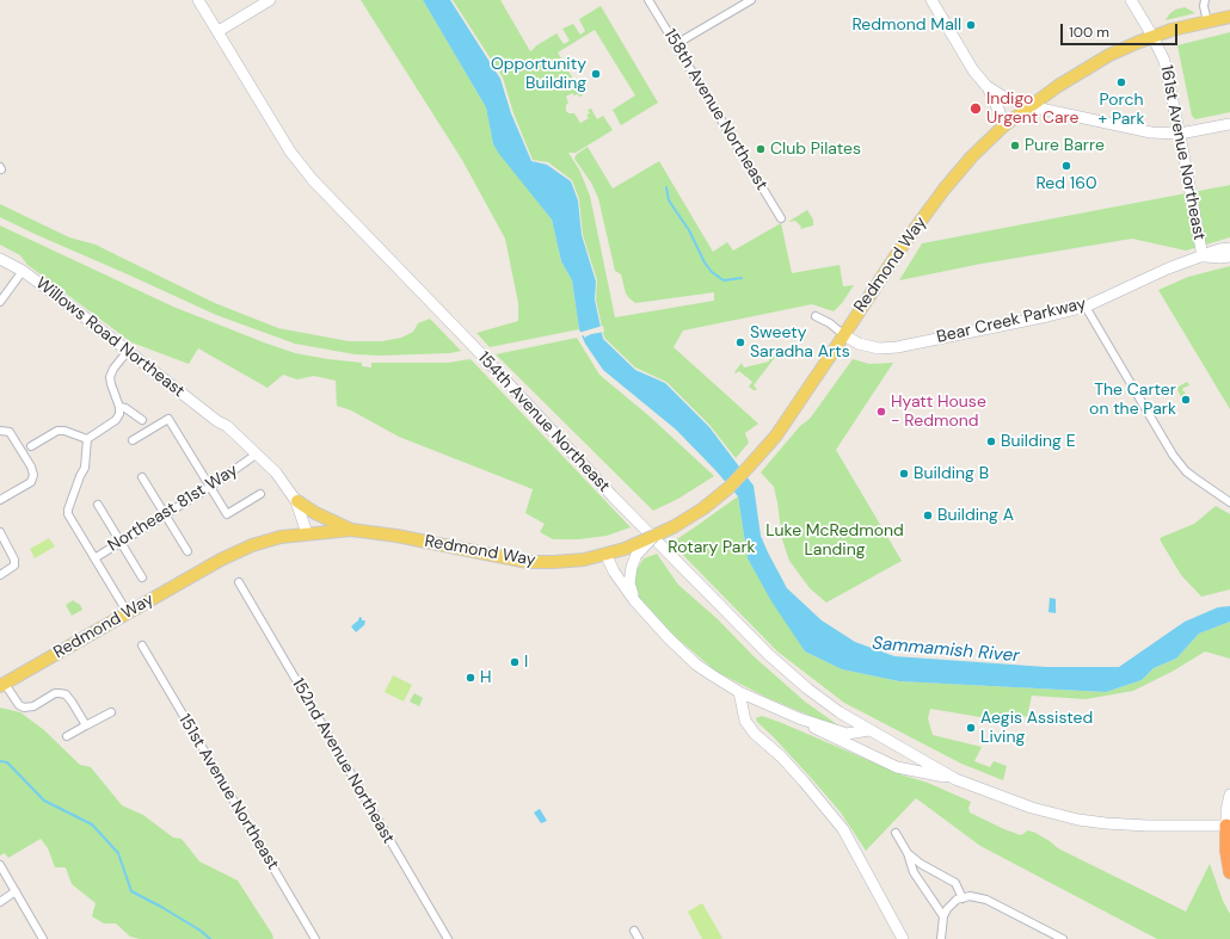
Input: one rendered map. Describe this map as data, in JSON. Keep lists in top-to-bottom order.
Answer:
{
  "streets": {
    "main road": [
      "161st Avenue Northeast",
      "Redmond Way",
      "Bear Creek Parkway",
      "Willows Road Northeast",
      "154th Avenue Northeast"
    ],
    "street": [
      "158th Avenue Northeast",
      "Northeast 81st Way",
      "152nd Avenue Northeast",
      "151st Avenue Northeast"
    ]
  },
  "crossings": [
    ["161st Avenue Northeast", "Redmond Way"],
    ["161st Avenue Northeast", "Bear Creek Parkway"],
    ["Redmond Way", "Bear Creek Parkway"],
    ["Redmond Way", "Willows Road Northeast"],
    ["Willows Road Northeast", "Northeast 81st Way"]
  ],
  "water": ["Sammamish River"],
  "parks": ["Luke McRedmond Landing", "Rotary Park"],
  "places": [
    "Redmond Mall",
    "Opportunity Building",
    "Porch + Park",
    "Indigo Urgent Care",
    "Pure Barre",
    "Club Pilates",
    "Red 160",
    "Sweety Saradha Arts",
    "The Carter on the Park",
    "Hyatt House - Redmond",
    "Building E",
    "Building B",
    "Building A",
    "I",
    "H",
    "Aegis Assisted Living"
  ],
  "scale_bar": "100 m"
}
